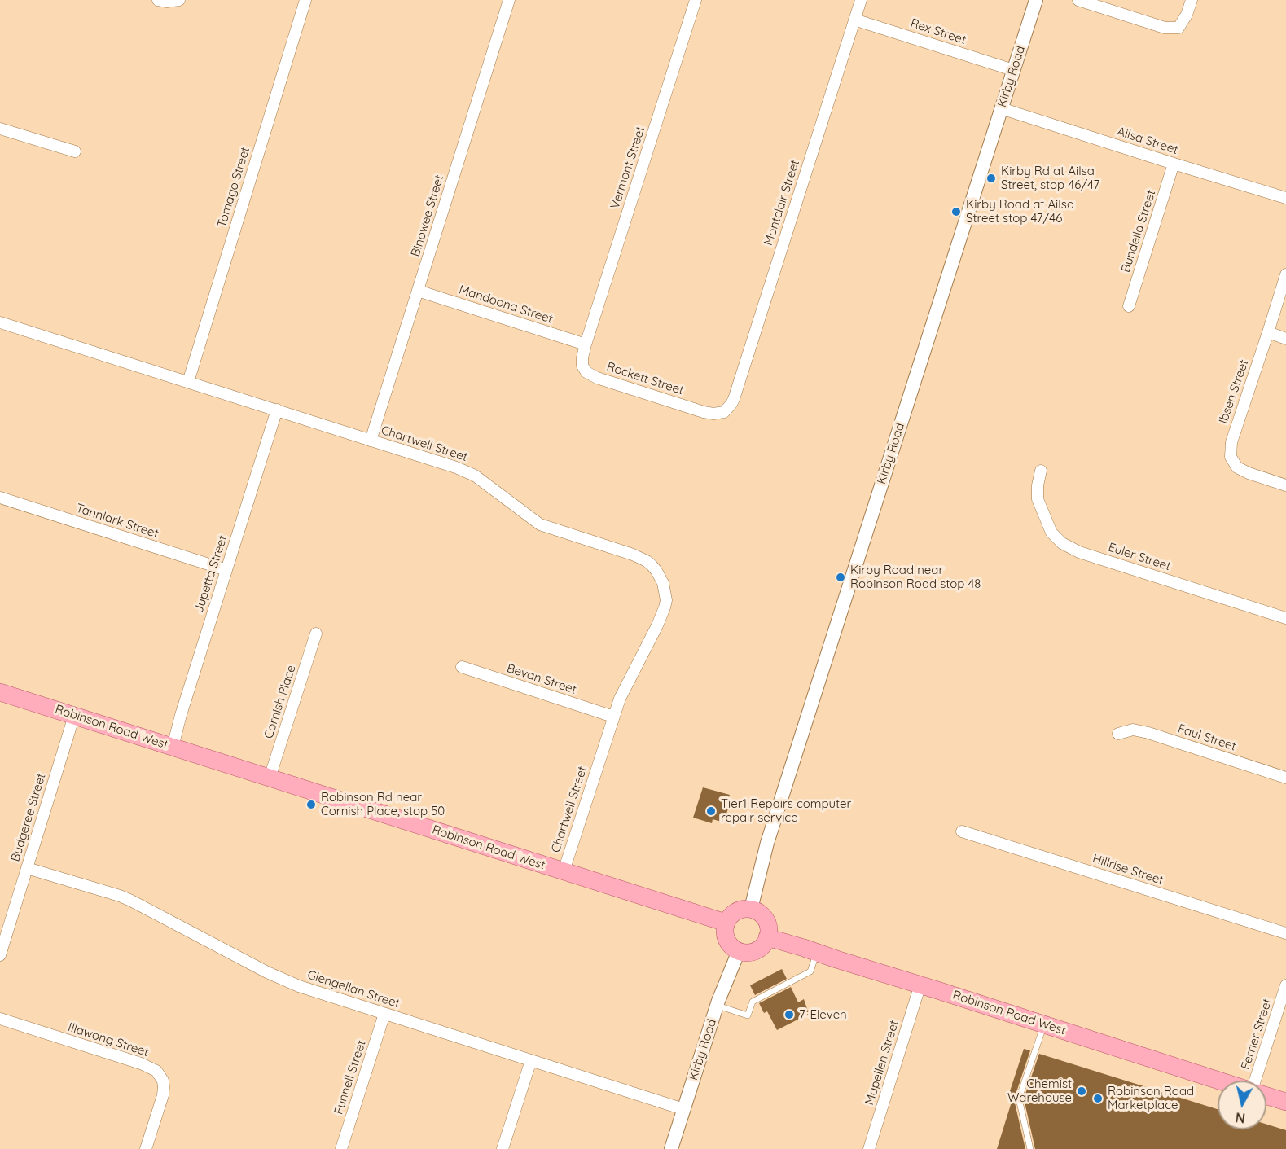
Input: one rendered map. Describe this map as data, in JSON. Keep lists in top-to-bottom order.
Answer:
{
  "streets": {
    "main road": ["Robinson Road West"],
    "street": [
      "Rex Street",
      "Kirby Road",
      "Ailsa Street",
      "Vermont Street",
      "Tomago Street",
      "Montclair Street",
      "Binowee Street",
      "Bundella Street",
      "Mandoona Street",
      "Rockett Street",
      "Ibsen Street",
      "Chartwell Street",
      "Tannlark Street",
      "Euler Street",
      "Jupetta Street",
      "Bevan Street",
      "Cornish Place",
      "Faul Street",
      "Budgeree Street",
      "Hillrise Street",
      "Glengellan Street",
      "Ferrier Street",
      "Illawong Street",
      "Mapellen Street",
      "Funnell Street"
    ]
  },
  "crossings": [
    ["Rex Street", "Kirby Road"],
    ["Rex Street", "Montclair Street"],
    ["Kirby Road", "Ailsa Street"],
    ["Kirby Road", "Robinson Road West"],
    ["Kirby Road", "Glengellan Street"],
    ["Ailsa Street", "Bundella Street"],
    ["Vermont Street", "Mandoona Street"],
    ["Vermont Street", "Rockett Street"],
    ["Tomago Street", "Chartwell Street"],
    ["Montclair Street", "Rockett Street"],
    ["Binowee Street", "Mandoona Street"],
    ["Binowee Street", "Chartwell Street"],
    ["Mandoona Street", "Rockett Street"],
    ["Chartwell Street", "Jupetta Street"],
    ["Chartwell Street", "Bevan Street"],
    ["Chartwell Street", "Robinson Road West"],
    ["Tannlark Street", "Jupetta Street"],
    ["Jupetta Street", "Robinson Road West"],
    ["Cornish Place", "Robinson Road West"],
    ["Robinson Road West", "Budgeree Street"],
    ["Robinson Road West", "Mapellen Street"],
    ["Budgeree Street", "Glengellan Street"],
    ["Glengellan Street", "Funnell Street"]
  ],
  "places": [
    "Kirby Rd at Ailsa Street, stop 46/47",
    "Kirby Road at Ailsa Street stop 47/46",
    "Kirby Road near Robinson Road stop 48",
    "Robinson Rd near Cornish Place, stop 50",
    "Tier1 Repairs computer repair service",
    "7-Eleven",
    "Chemist Warehouse",
    "Robinson Road Marketplace"
  ],
  "north": "bottom"
}
